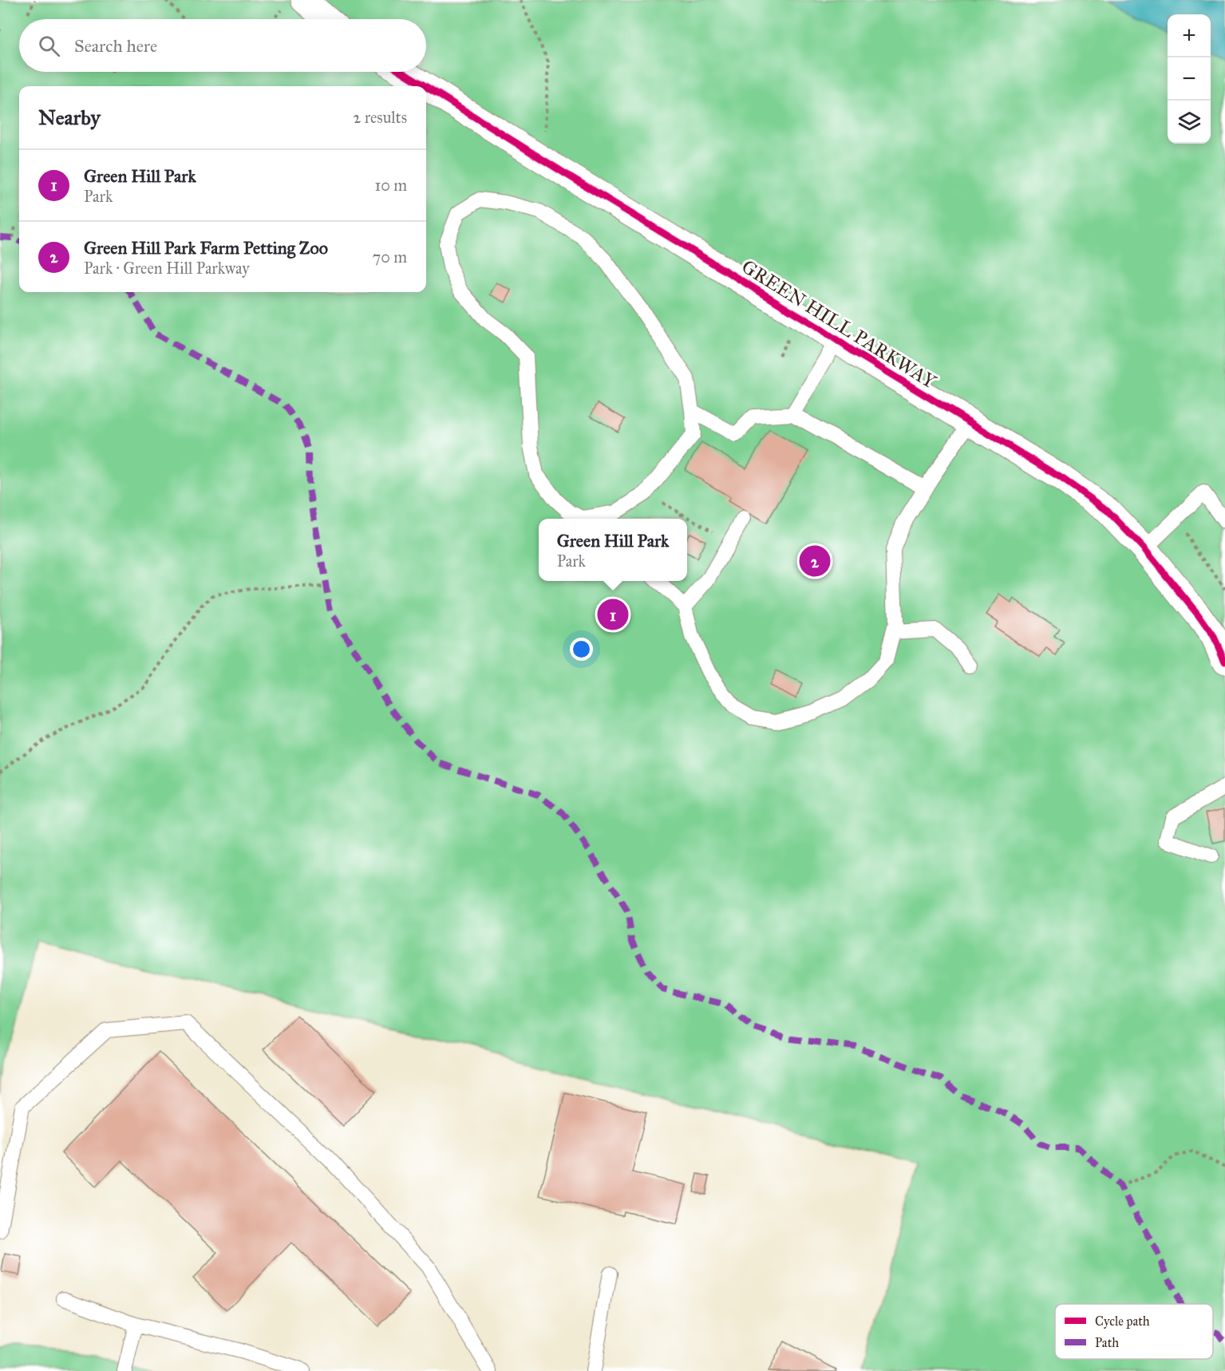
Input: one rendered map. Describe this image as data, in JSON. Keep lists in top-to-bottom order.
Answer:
{
  "streets": {
    "street": ["GREEN HILL PARKWAY"]
  },
  "legend": ["Cycle path", "Path"],
  "page": {
    "map_buttons": ["+", "−"],
    "search": "Search here",
    "heading": ["Nearby", "2 results"],
    "list": [
      {
        "mark": "1",
        "name": "Green Hill Park",
        "note": "Park",
        "value": "10 m"
      },
      {
        "mark": "2",
        "name": "Green Hill Park Farm Petting Zoo",
        "note": "Park · Green Hill Parkway",
        "value": "70 m"
      }
    ],
    "popup": ["Green Hill Park", "Park"],
    "pins": ["2", "1"]
  }
}
